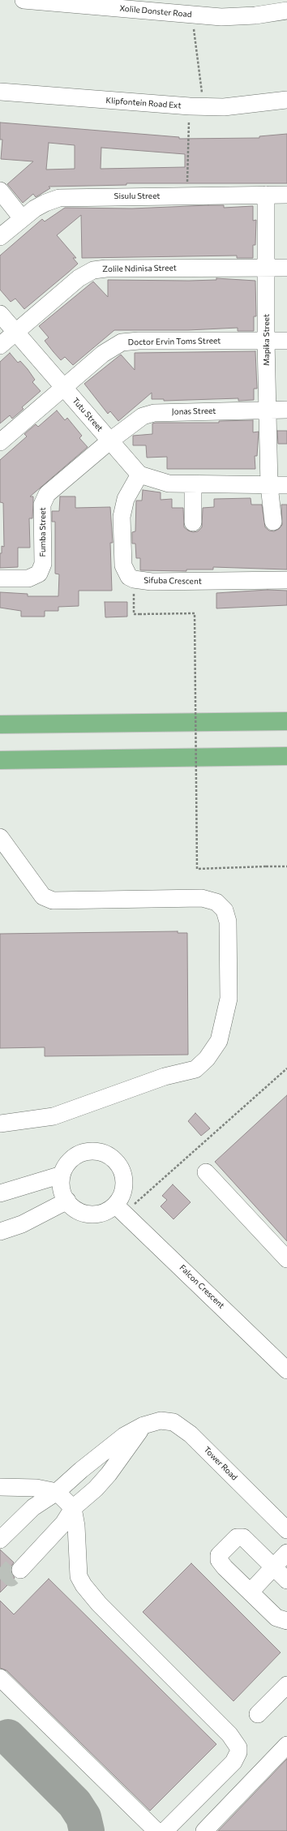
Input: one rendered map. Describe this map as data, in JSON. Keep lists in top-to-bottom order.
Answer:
{
  "streets": {
    "street": [
      "Xolile Donster Road",
      "Klipfontein Road Ext",
      "Sisulu Street",
      "Zolile Ndinisa Street",
      "Mapika Street",
      "Doctor Ervin Toms Street",
      "Jonas Street",
      "Tutu Street",
      "Fumba Street",
      "Sifuba Crescent",
      "Falcon Crescent",
      "Tower Road"
    ]
  },
  "crossings": [
    ["Sisulu Street", "Mapika Street"],
    ["Zolile Ndinisa Street", "Mapika Street"],
    ["Zolile Ndinisa Street", "Tutu Street"],
    ["Mapika Street", "Doctor Ervin Toms Street"],
    ["Mapika Street", "Jonas Street"],
    ["Doctor Ervin Toms Street", "Tutu Street"],
    ["Jonas Street", "Tutu Street"],
    ["Jonas Street", "Fumba Street"],
    ["Tutu Street", "Fumba Street"],
    ["Tutu Street", "Sifuba Crescent"]
  ]
}
